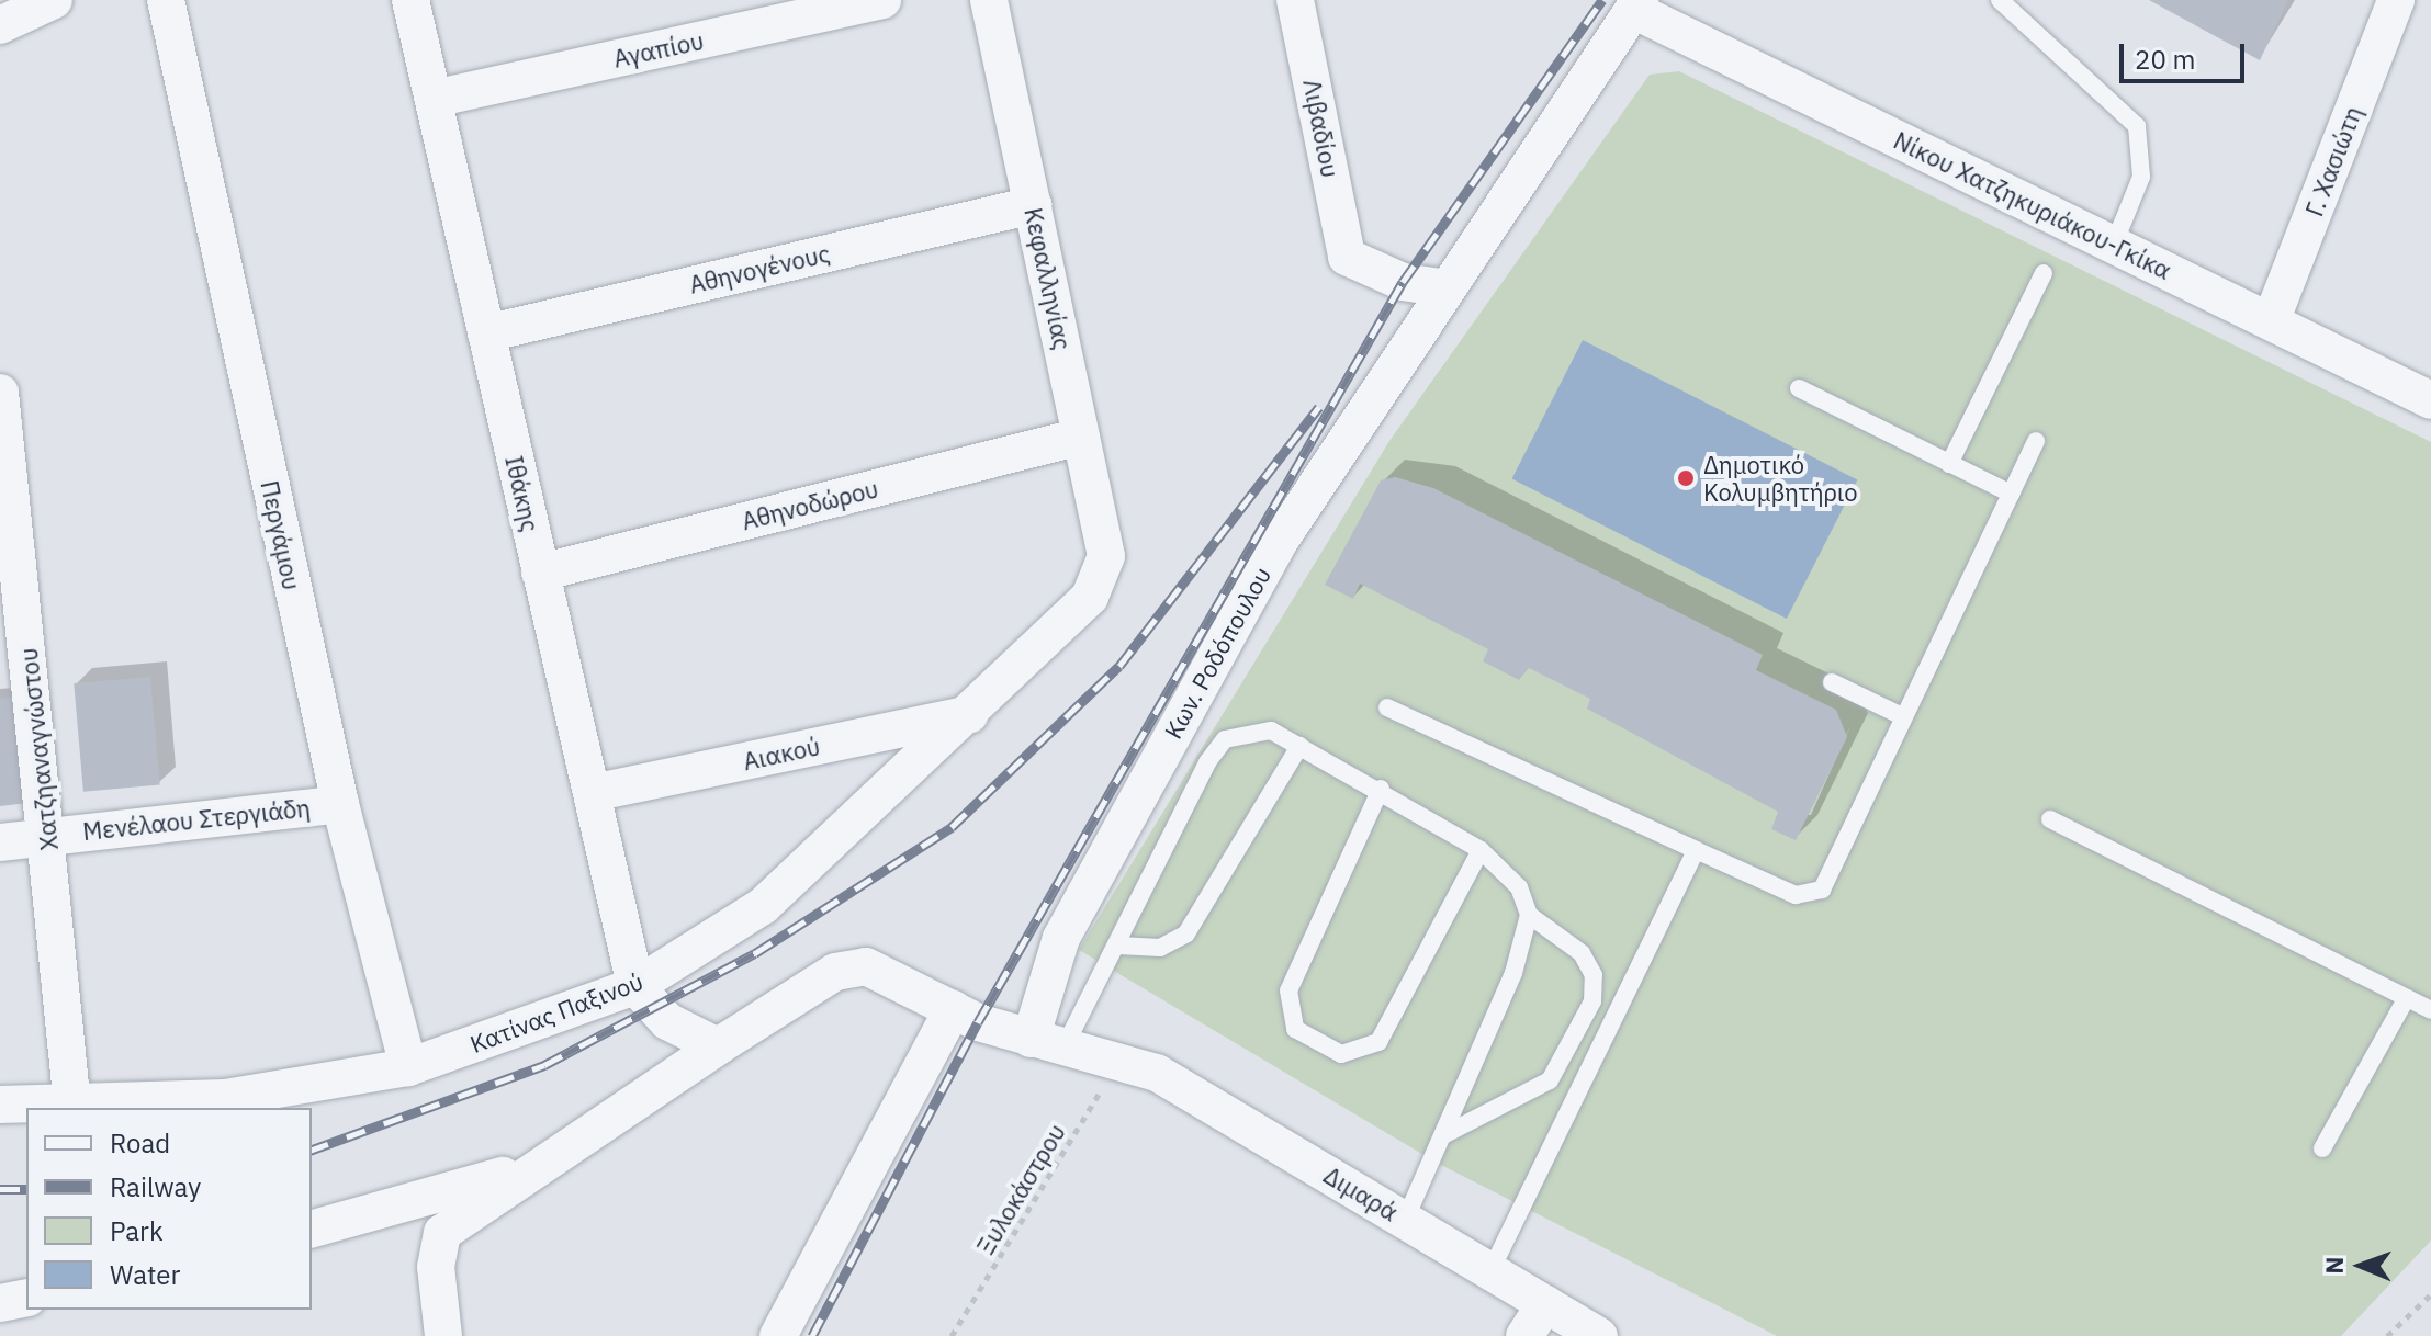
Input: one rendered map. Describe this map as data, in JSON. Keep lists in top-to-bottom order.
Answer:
{
  "streets": {
    "street": [
      "Αγαπίου",
      "Λιβαδίου",
      "Γ. Χασιώτη",
      "Νίκου Χατζηκυριάκου-Γκίκα",
      "Αθηνογένους",
      "Κεφαλληνίας",
      "Ιθάκης",
      "Αθηνοδώρου",
      "Περγάμου",
      "Κων. Ροδόπουλου",
      "Χατζηαναγνώστου",
      "Αιακού",
      "Μενέλαου Στεργιάδη",
      "Κατίνας Παξινού",
      "Διμαρά"
    ],
    "path": ["Ξυλοκάστρου"]
  },
  "crossings": [
    ["Αγαπίου", "Ιθάκης"],
    ["Λιβαδίου", "Κων. Ροδόπουλου"],
    ["Γ. Χασιώτη", "Νίκου Χατζηκυριάκου-Γκίκα"],
    ["Νίκου Χατζηκυριάκου-Γκίκα", "Κων. Ροδόπουλου"],
    ["Αθηνογένους", "Κεφαλληνίας"],
    ["Αθηνογένους", "Ιθάκης"],
    ["Κεφαλληνίας", "Αθηνοδώρου"],
    ["Κεφαλληνίας", "Κατίνας Παξινού"],
    ["Ιθάκης", "Αθηνοδώρου"],
    ["Ιθάκης", "Αιακού"],
    ["Ιθάκης", "Κατίνας Παξινού"],
    ["Περγάμου", "Μενέλαου Στεργιάδη"],
    ["Περγάμου", "Κατίνας Παξινού"],
    ["Κων. Ροδόπουλου", "Διμαρά"],
    ["Χατζηαναγνώστου", "Μενέλαου Στεργιάδη"],
    ["Χατζηαναγνώστου", "Κατίνας Παξινού"],
    ["Αιακού", "Κατίνας Παξινού"],
    ["Ξυλοκάστρου", "Διμαρά"]
  ],
  "places": ["Δημοτικό Κολυμβητήριο"],
  "legend": [
    "Road",
    "Railway",
    "Park",
    "Water"
  ],
  "scale_bar": "20 m",
  "north": "left"
}
